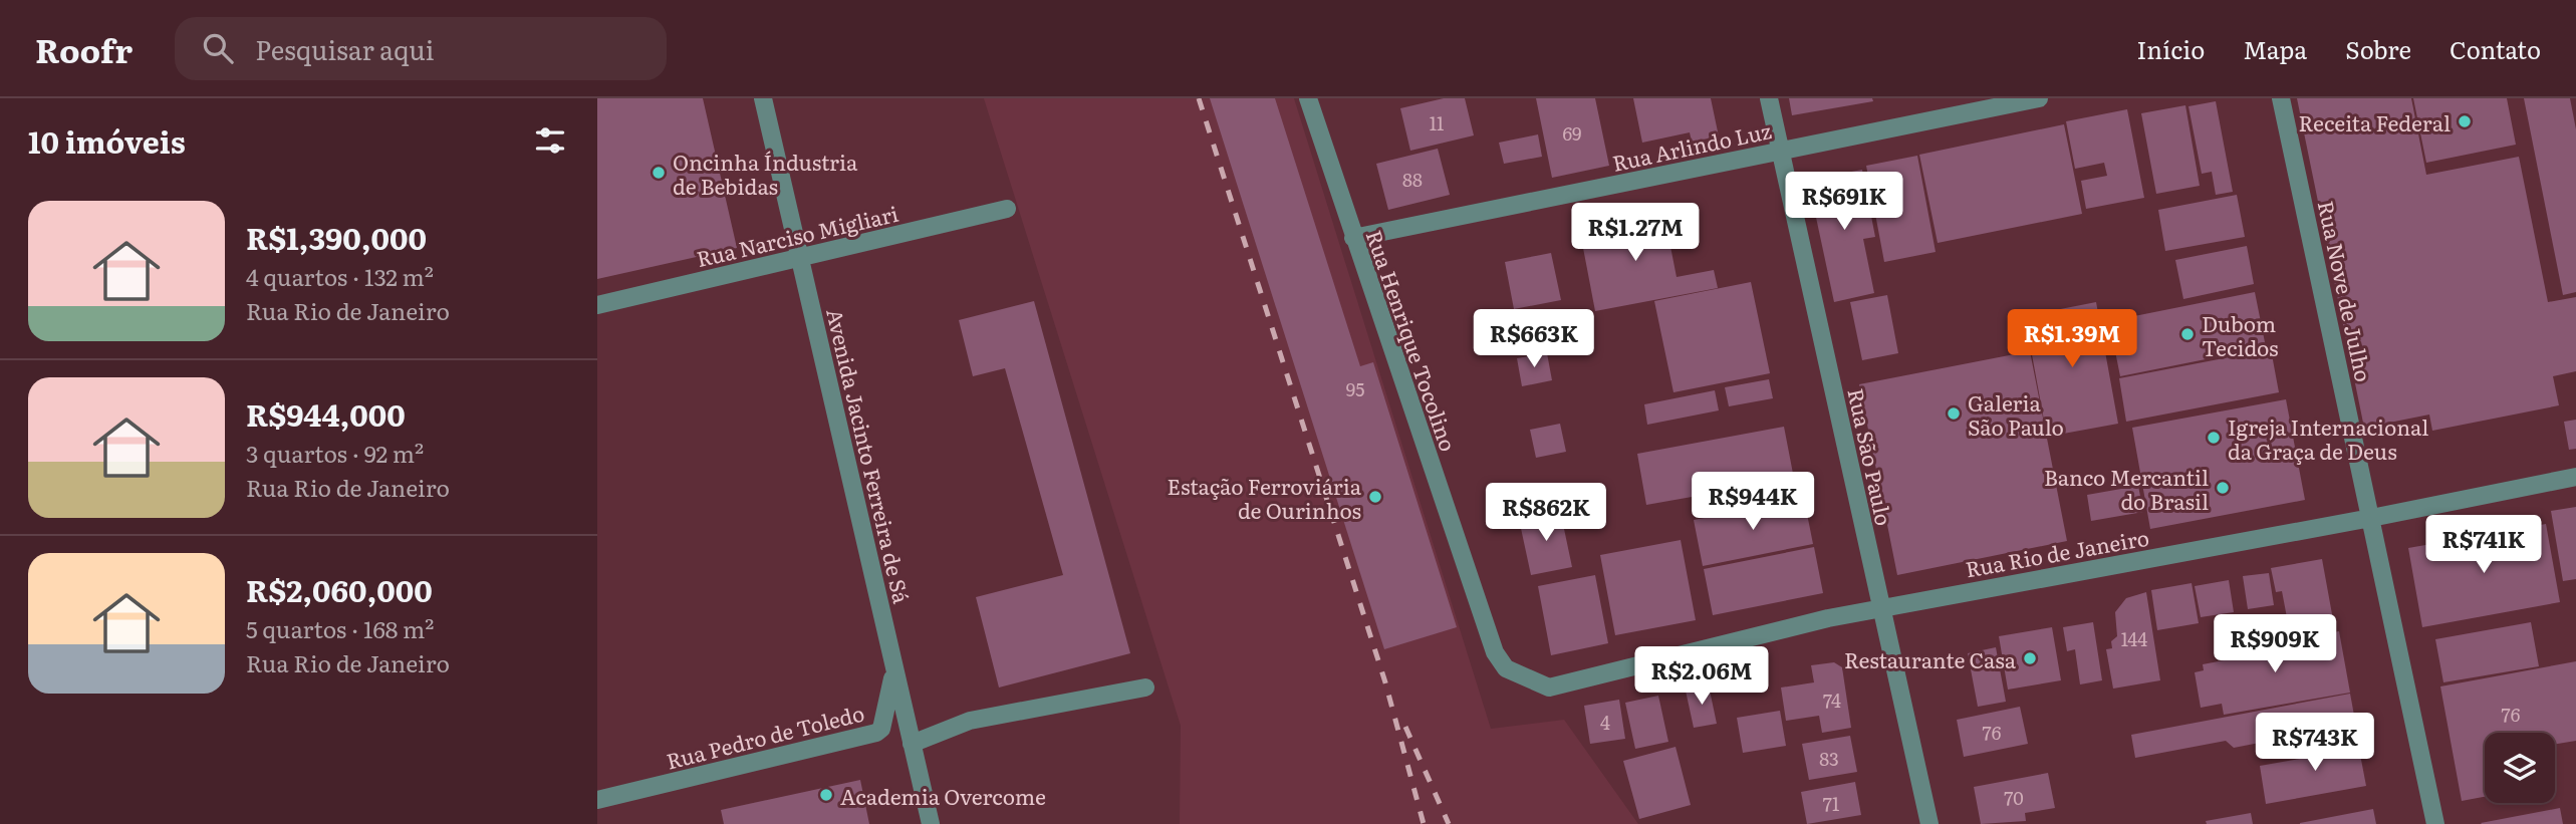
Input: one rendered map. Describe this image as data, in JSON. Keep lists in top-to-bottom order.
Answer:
{
  "streets": {
    "street": [
      "Rua Arlindo Luz",
      "Rua Narciso Migliari",
      "Rua Nove de Julho",
      "Rua Henrique Tocolino",
      "Avenida Jacinto Ferreira de Sá",
      "Rua São Paulo",
      "Rua Rio de Janeiro",
      "Rua Pedro de Toledo"
    ]
  },
  "crossings": [
    ["Rua Arlindo Luz", "Rua Henrique Tocolino"],
    ["Rua Arlindo Luz", "Rua São Paulo"],
    ["Rua Narciso Migliari", "Avenida Jacinto Ferreira de Sá"],
    ["Rua Nove de Julho", "Rua Rio de Janeiro"],
    ["Rua Henrique Tocolino", "Rua Rio de Janeiro"],
    ["Avenida Jacinto Ferreira de Sá", "Rua Pedro de Toledo"],
    ["Rua São Paulo", "Rua Rio de Janeiro"]
  ],
  "places": [
    "Receita Federal",
    "Oncinha Índustria de Bebidas",
    "Dubom Tecidos",
    "Galeria São Paulo",
    "Igreja Internacional da Graça de Deus",
    "Banco Mercantil do Brasil",
    "Estação Ferroviária de Ourinhos",
    "Restaurante Casa",
    "Academia Overcome"
  ],
  "house_numbers": [
    "11",
    "69",
    "88",
    "95",
    "144",
    "74",
    "76",
    "4",
    "76",
    "83",
    "70",
    "71"
  ],
  "page": {
    "header": "Roofr",
    "search": "Pesquisar aqui",
    "nav": [
      "Início",
      "Mapa",
      "Sobre",
      "Contato"
    ],
    "heading": "10 imóveis",
    "price": [
      "R$691K",
      "R$1.27M",
      "R$663K",
      "R$1.39M",
      "R$944K",
      "R$862K",
      "R$741K",
      "R$909K",
      "R$2.06M",
      "R$743K"
    ],
    "list": [
      {
        "name": "R$1,390,000",
        "note": "4 quartos · 132 m² · Rua Rio de Janeiro"
      },
      {
        "name": "R$944,000",
        "note": "3 quartos · 92 m² · Rua Rio de Janeiro"
      },
      {
        "name": "R$2,060,000",
        "note": "5 quartos · 168 m² · Rua Rio de Janeiro"
      }
    ]
  }
}
